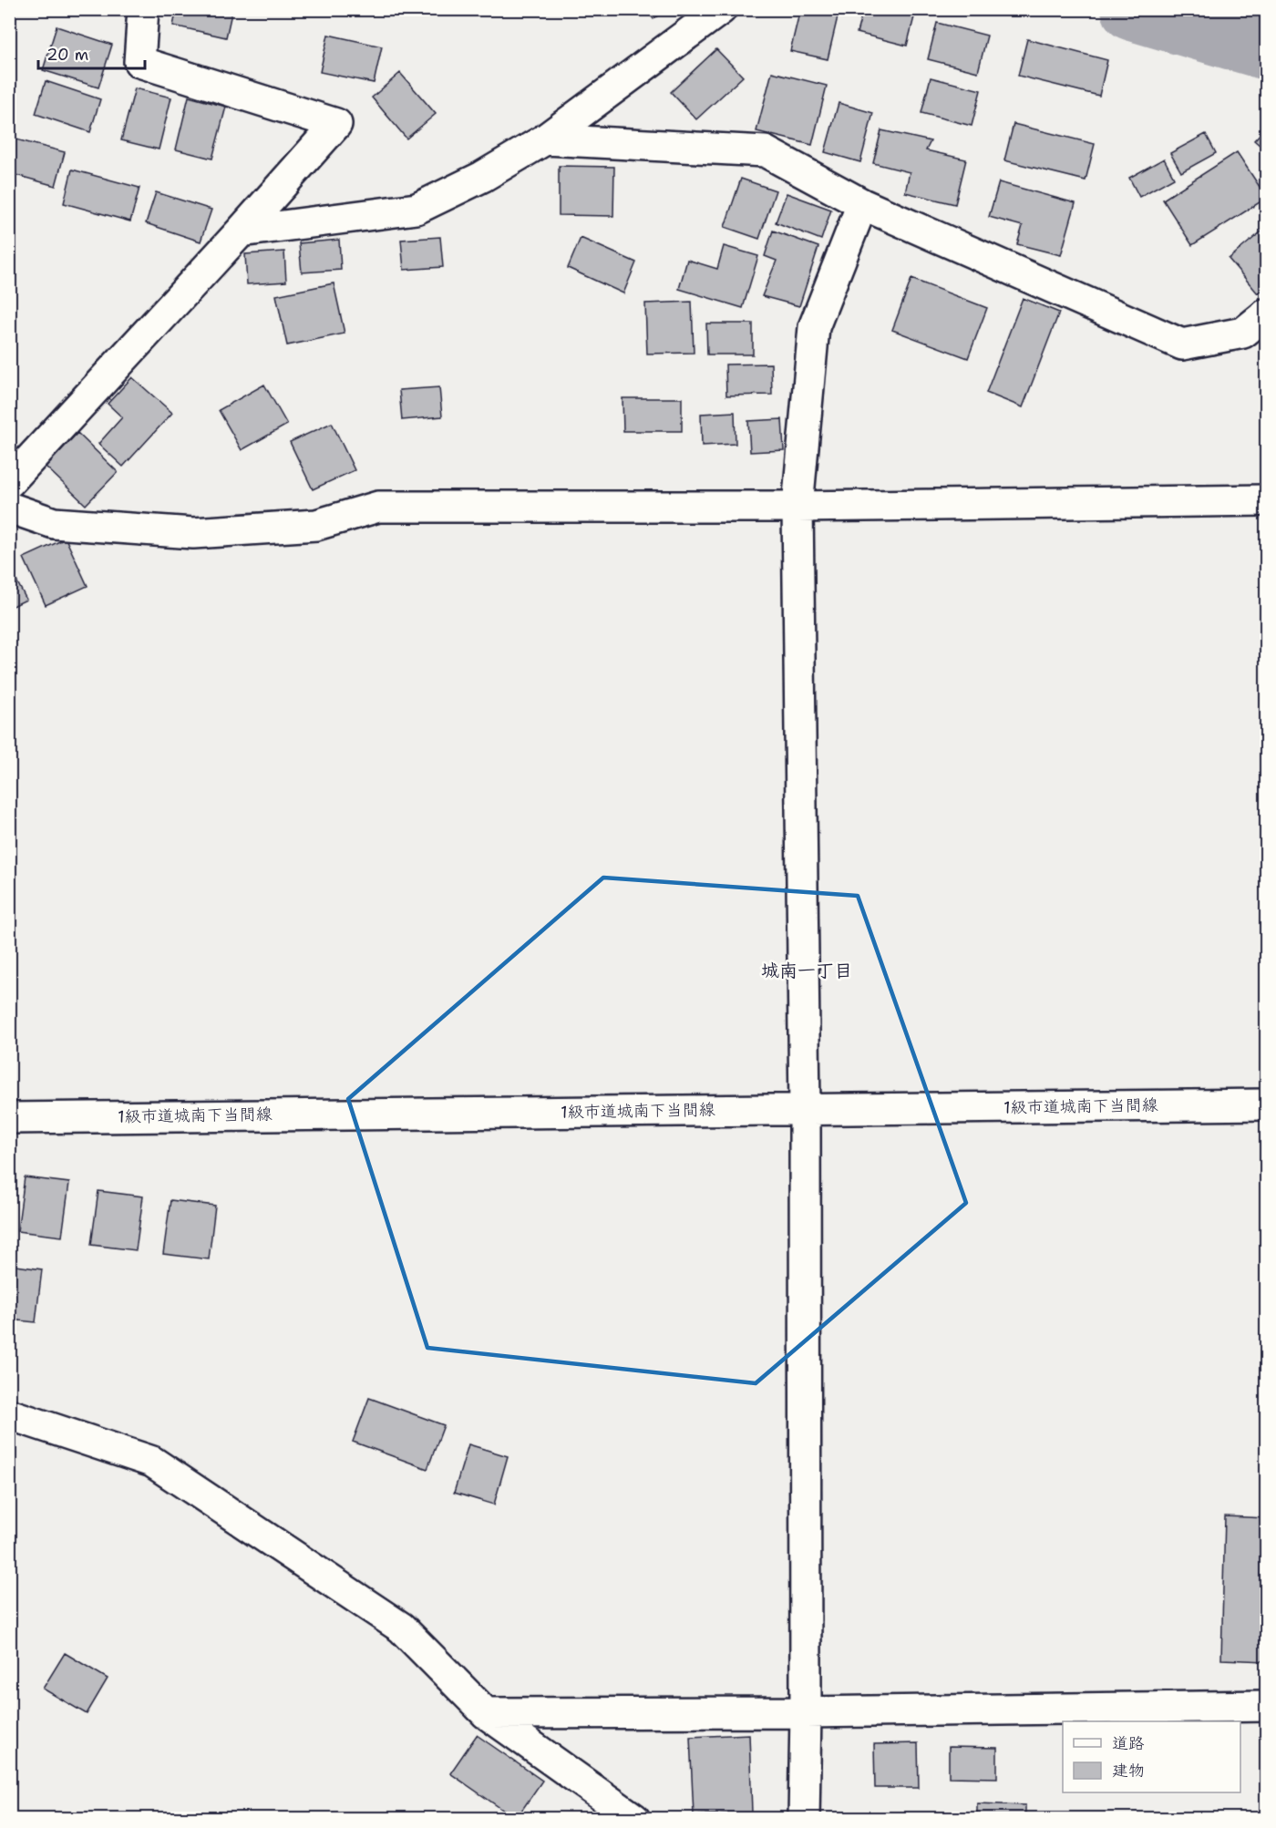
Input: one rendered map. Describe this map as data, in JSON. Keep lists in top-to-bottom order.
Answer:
{
  "streets": {
    "street": ["1級市道城南下当間線"]
  },
  "districts": ["城南一丁目"],
  "legend": ["道路", "建物"],
  "scale_bar": "20 m"
}
